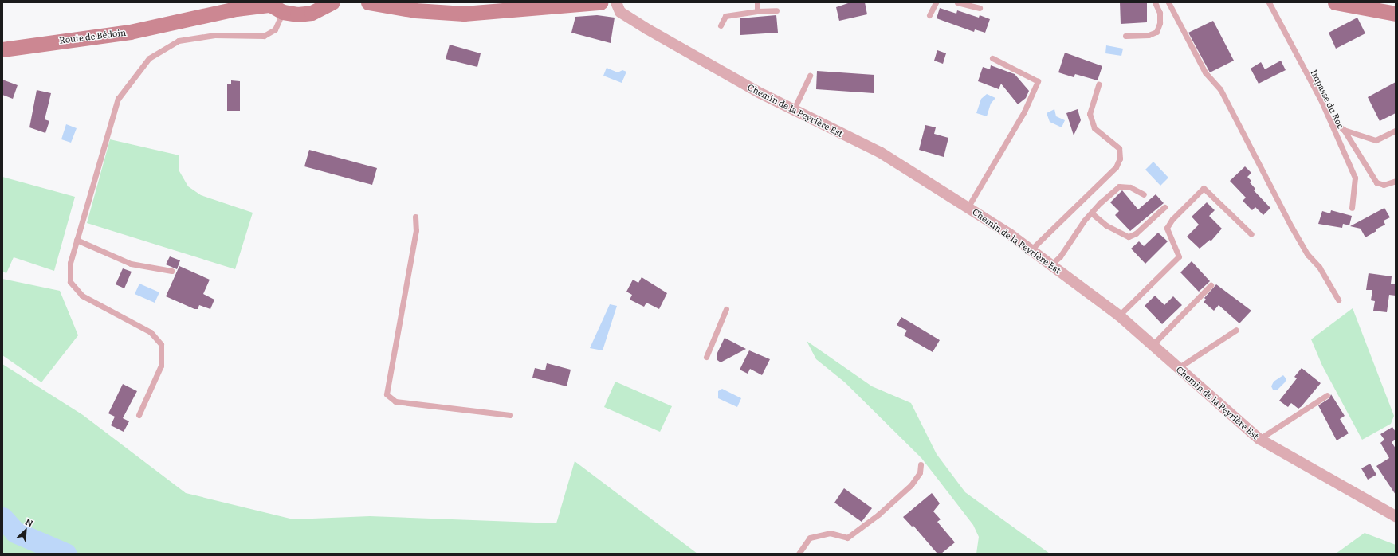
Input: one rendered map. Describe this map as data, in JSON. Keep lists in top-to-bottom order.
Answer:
{
  "streets": {
    "main road": ["Route de Bédoin"],
    "street": ["Chemin de la Peyrière Est"],
    "lane": ["Impasse du Roc"]
  },
  "north": "top right"
}
